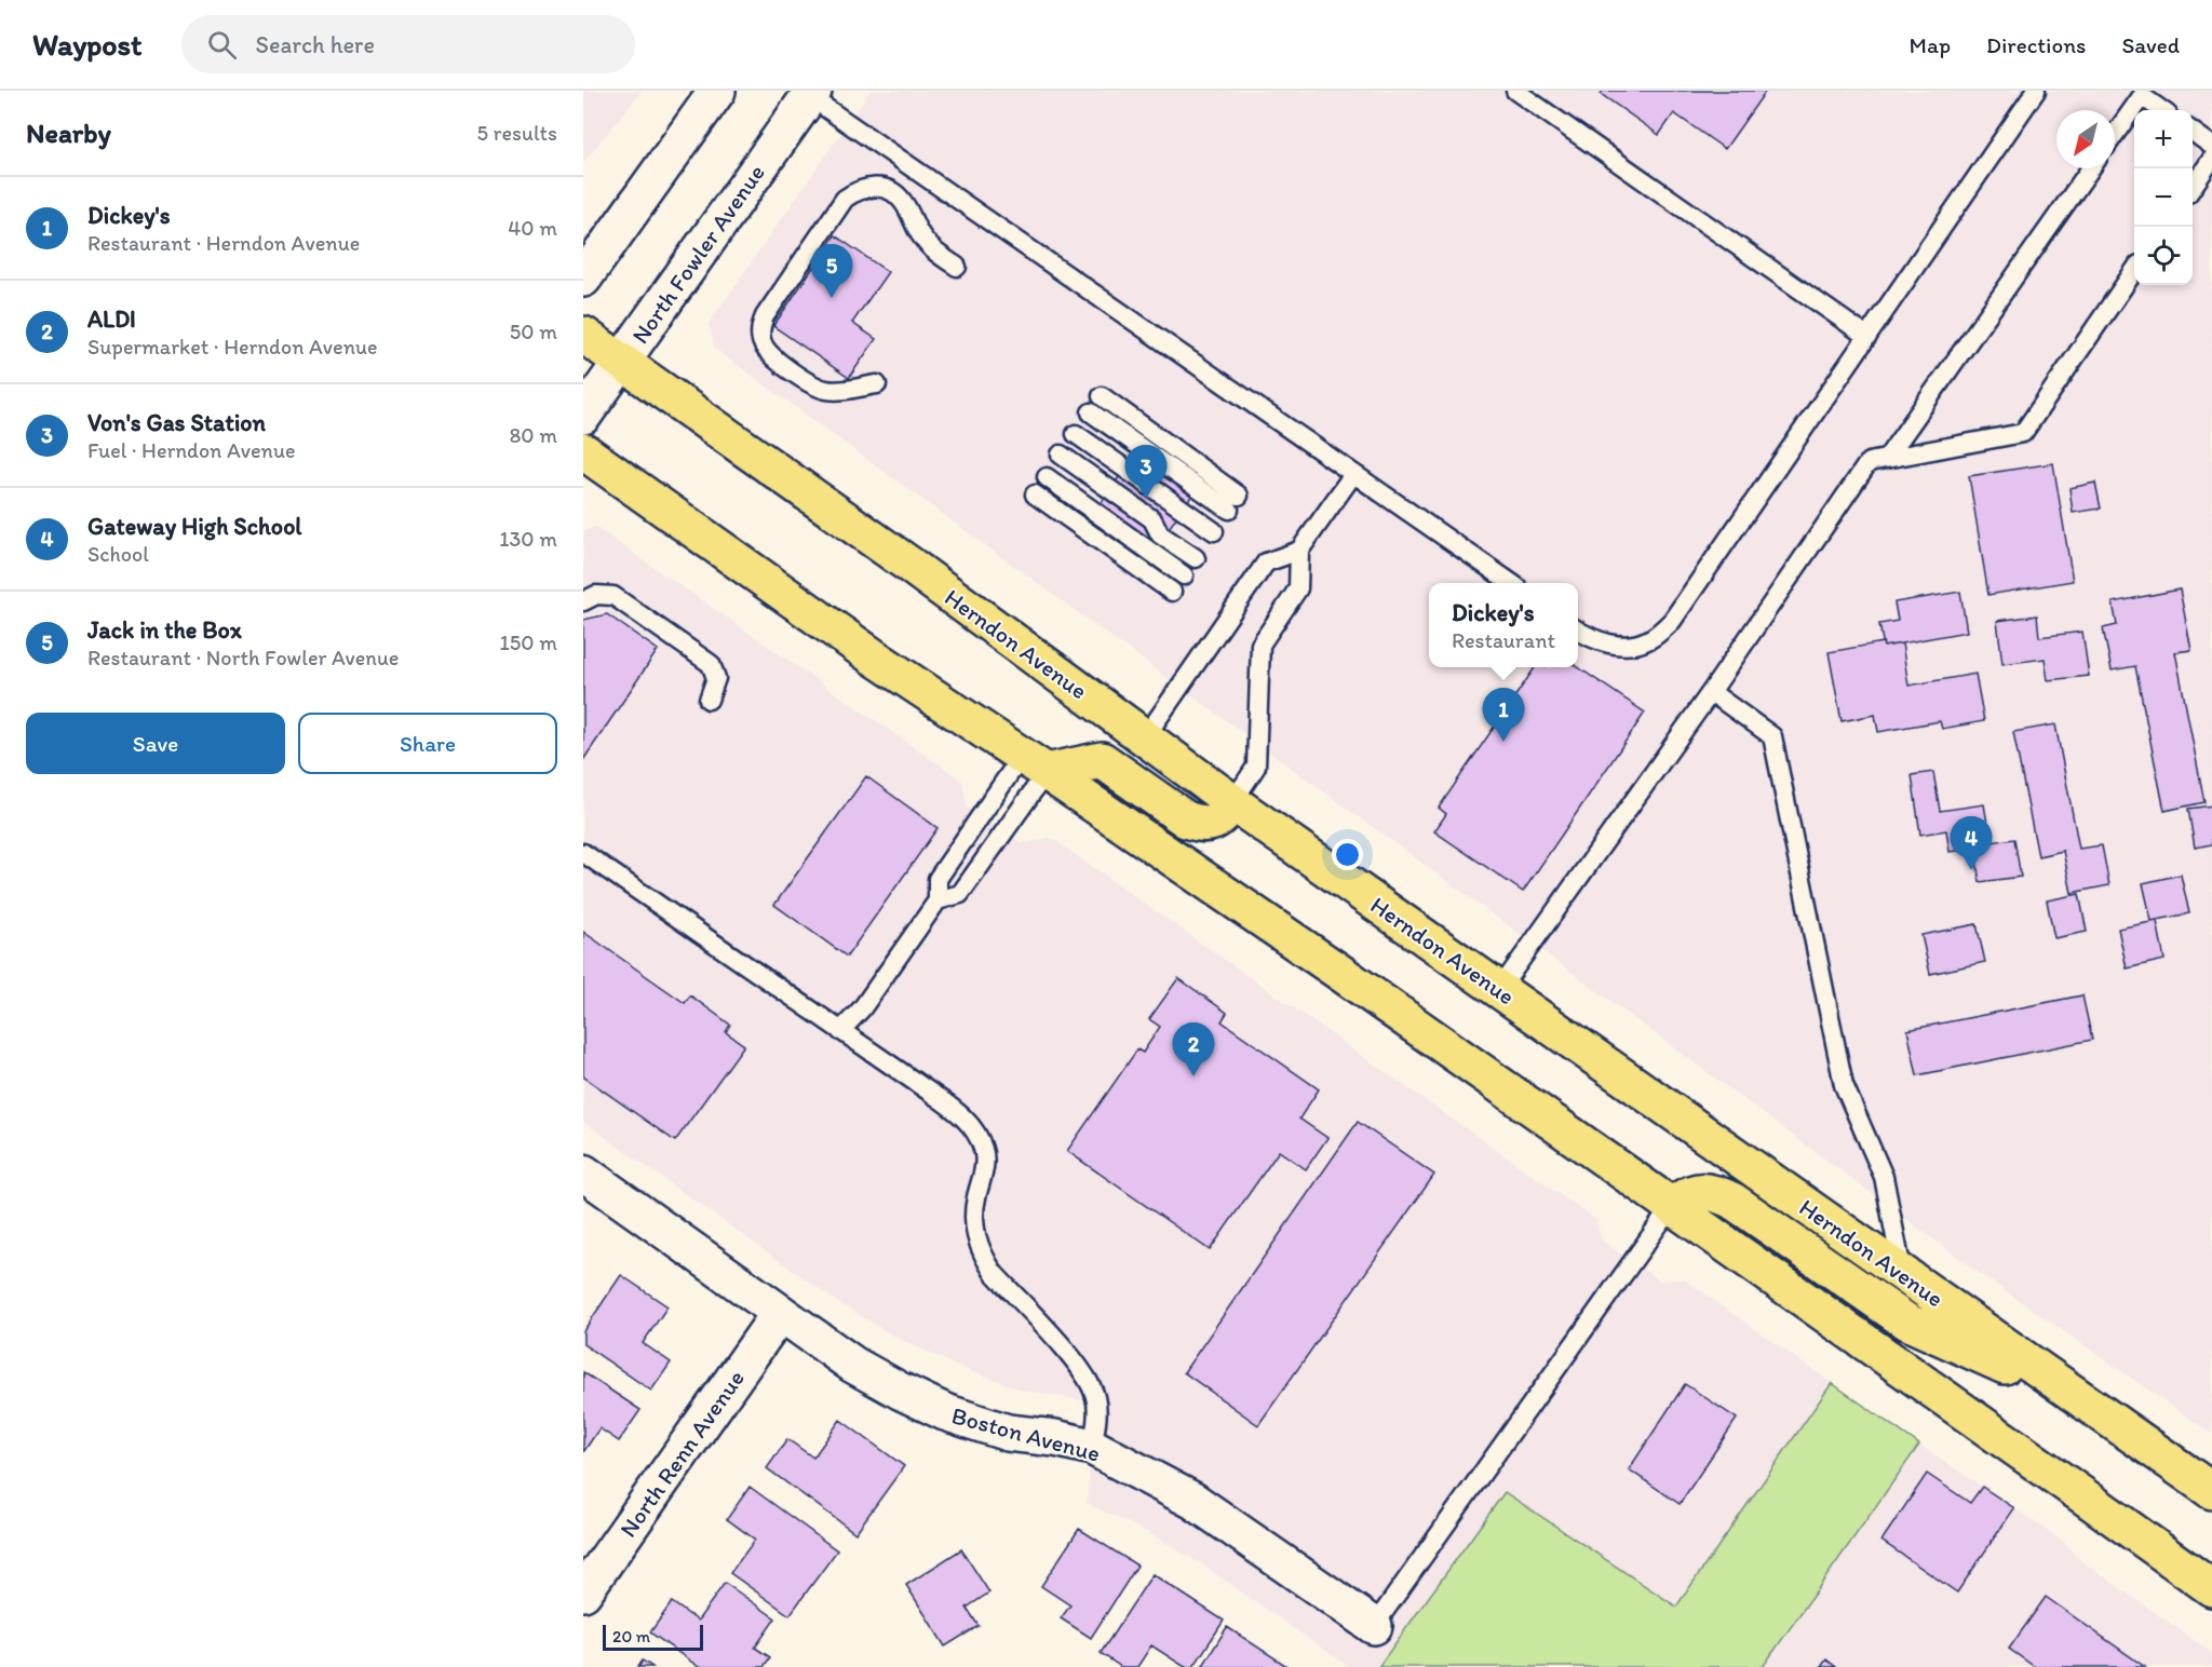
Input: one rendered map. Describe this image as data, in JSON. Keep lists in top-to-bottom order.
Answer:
{
  "streets": {
    "main road": ["Herndon Avenue"],
    "street": ["North Fowler Avenue", "Boston Avenue", "North Renn Avenue"]
  },
  "crossings": [
    ["North Fowler Avenue", "Herndon Avenue"],
    ["Boston Avenue", "North Renn Avenue"]
  ],
  "scale_bar": "20 m",
  "north": "bottom left",
  "page": {
    "header": "Waypost",
    "search": "Search here",
    "nav": ["Map", "Directions", "Saved"],
    "heading": ["Nearby", "5 results"],
    "map_buttons": ["+", "−"],
    "list": [
      {
        "mark": "1",
        "name": "Dickey's",
        "note": "Restaurant · Herndon Avenue",
        "value": "40 m"
      },
      {
        "mark": "2",
        "name": "ALDI",
        "note": "Supermarket · Herndon Avenue",
        "value": "50 m"
      },
      {
        "mark": "3",
        "name": "Von's Gas Station",
        "note": "Fuel · Herndon Avenue",
        "value": "80 m"
      },
      {
        "mark": "4",
        "name": "Gateway High School",
        "note": "School",
        "value": "130 m"
      },
      {
        "mark": "5",
        "name": "Jack in the Box",
        "note": "Restaurant · North Fowler Avenue",
        "value": "150 m"
      }
    ],
    "pins": [
      "5",
      "3",
      "1",
      "4",
      "2"
    ],
    "popup": ["Dickey's", "Restaurant"],
    "buttons": ["Save", "Share"],
    "scale": "20 m"
  }
}
